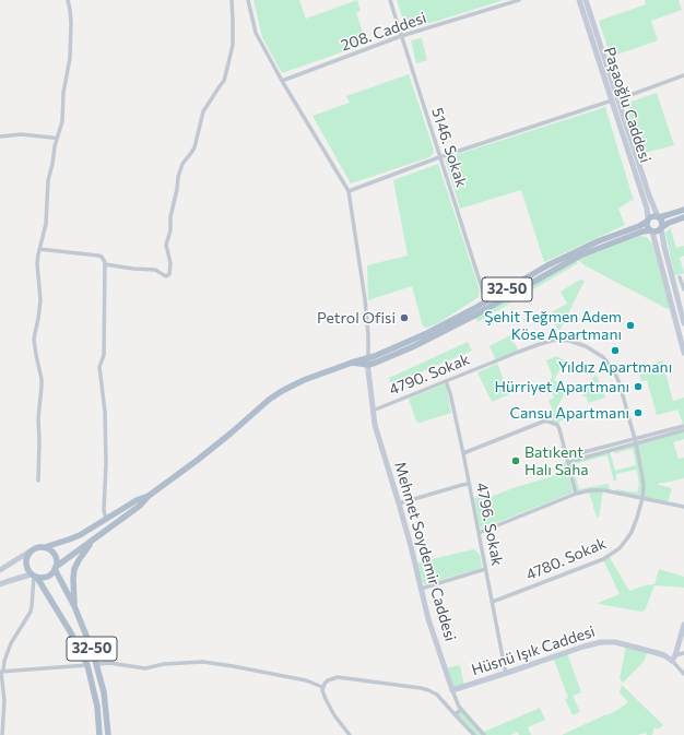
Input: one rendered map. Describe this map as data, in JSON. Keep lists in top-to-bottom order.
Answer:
{
  "streets": {
    "main road": ["32-50"],
    "street": [
      "208. Caddesi",
      "Paşaoğlu Caddesi",
      "5146. Sokak",
      "4790. Sokak",
      "4796. Sokak",
      "Mehmet Soydemir Caddesi",
      "4780. Sokak",
      "Hüsnü Işık Caddesi"
    ]
  },
  "crossings": [
    ["208. Caddesi", "5146. Sokak"],
    ["Paşaoğlu Caddesi", "32-50"],
    ["5146. Sokak", "32-50"],
    ["32-50", "Mehmet Soydemir Caddesi"],
    ["4790. Sokak", "4796. Sokak"],
    ["4790. Sokak", "Mehmet Soydemir Caddesi"],
    ["4790. Sokak", "4780. Sokak"],
    ["4796. Sokak", "4780. Sokak"],
    ["4796. Sokak", "Hüsnü Işık Caddesi"],
    ["Mehmet Soydemir Caddesi", "Hüsnü Işık Caddesi"]
  ],
  "places": [
    "Petrol Ofisi",
    "Şehit Teğmen Adem Köse Apartmanı",
    "Yıldız Apartmanı",
    "Hürriyet Apartmanı",
    "Cansu Apartmanı",
    "Batıkent Halı Saha"
  ]
}
